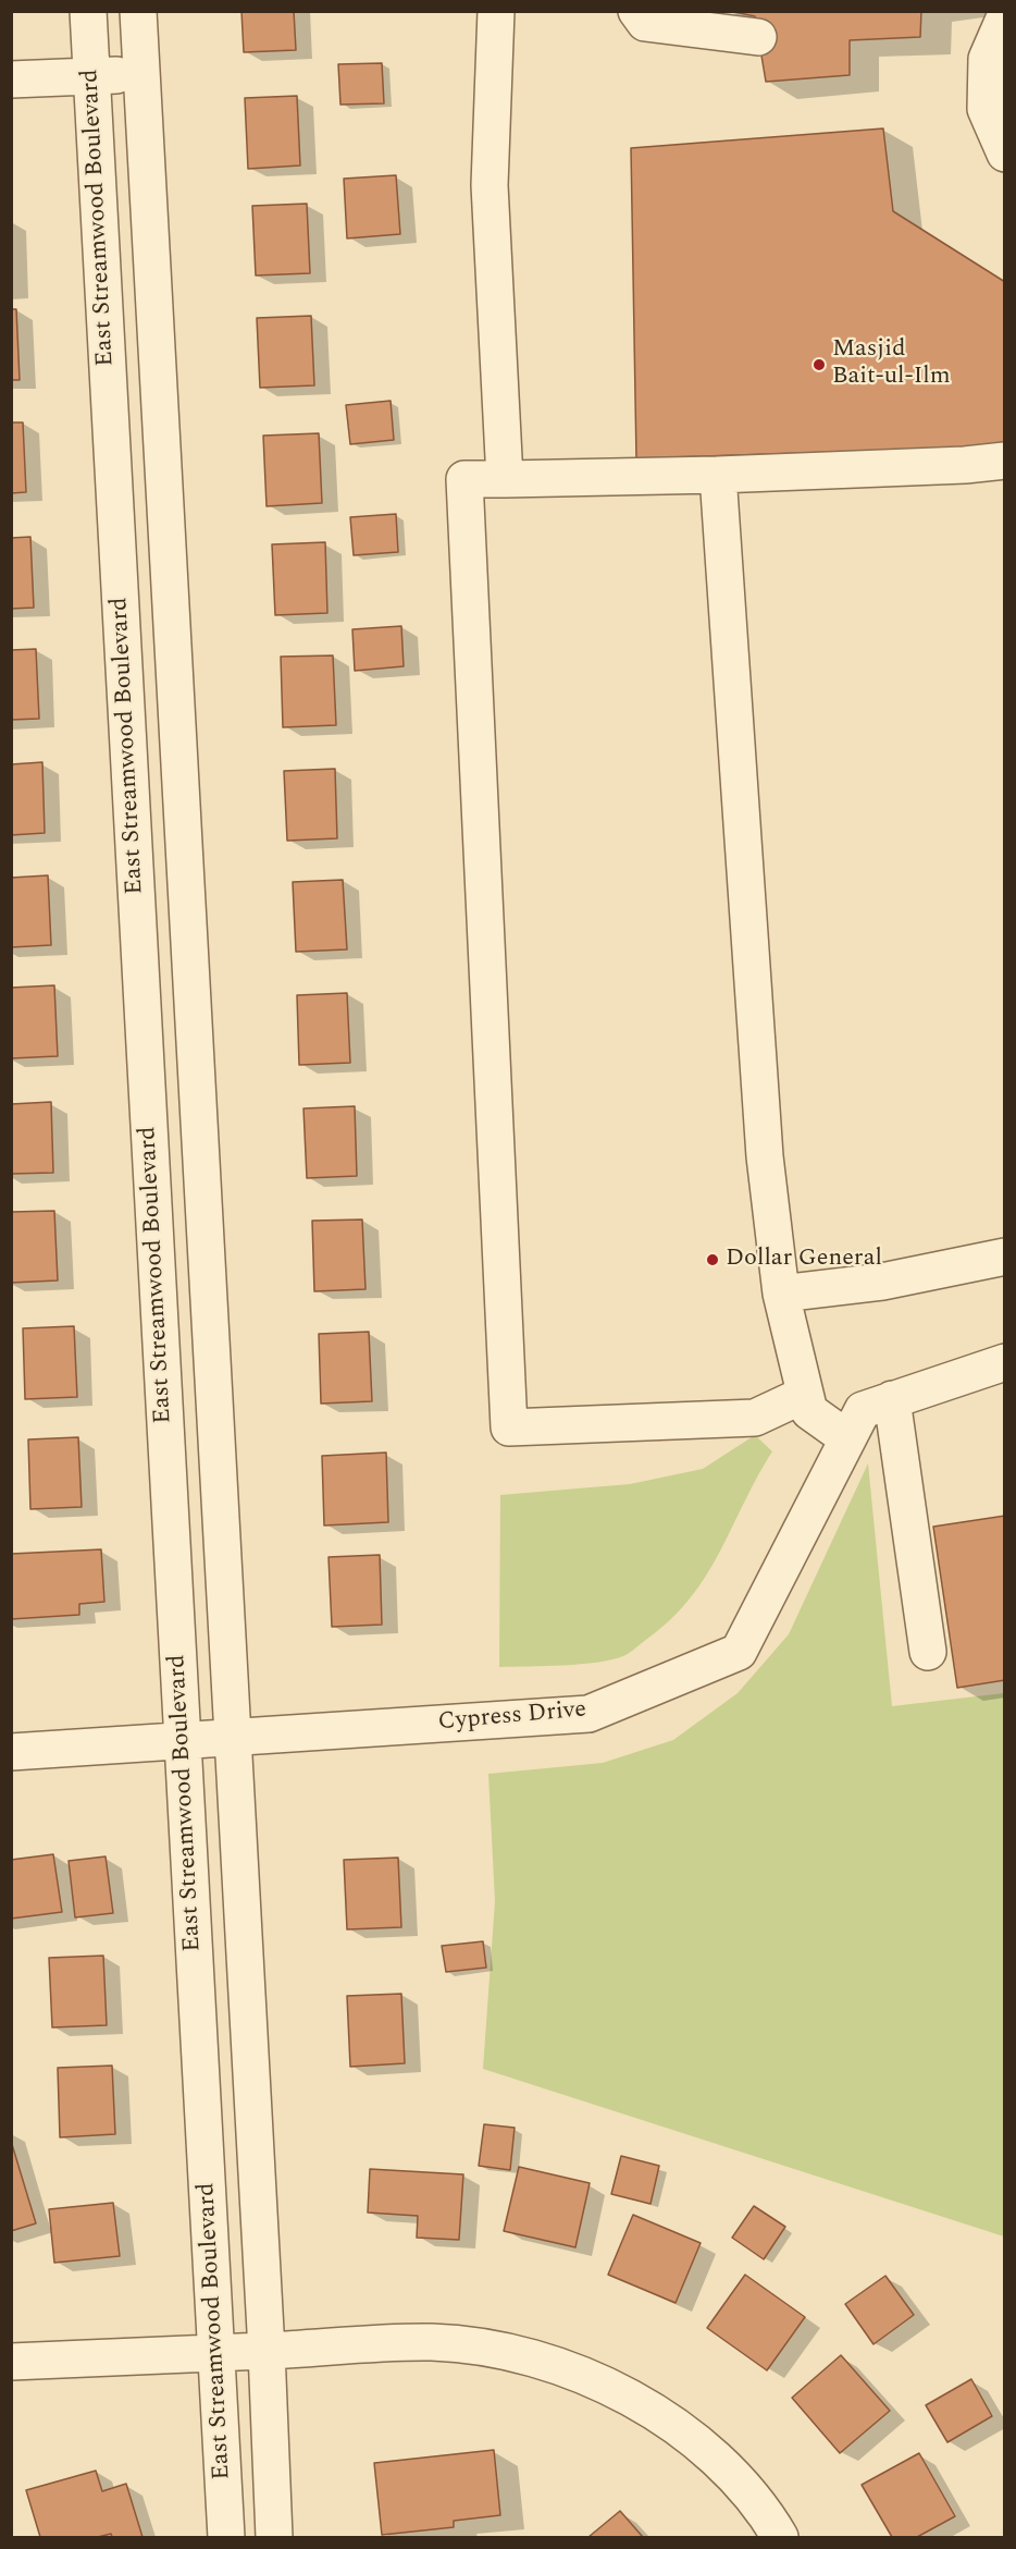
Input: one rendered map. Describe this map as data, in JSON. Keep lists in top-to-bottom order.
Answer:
{
  "streets": {
    "street": ["East Streamwood Boulevard", "Cypress Drive"]
  },
  "crossings": [
    ["East Streamwood Boulevard", "Cypress Drive"]
  ],
  "places": ["Masjid Bait-ul-Ilm", "Dollar General"]
}
